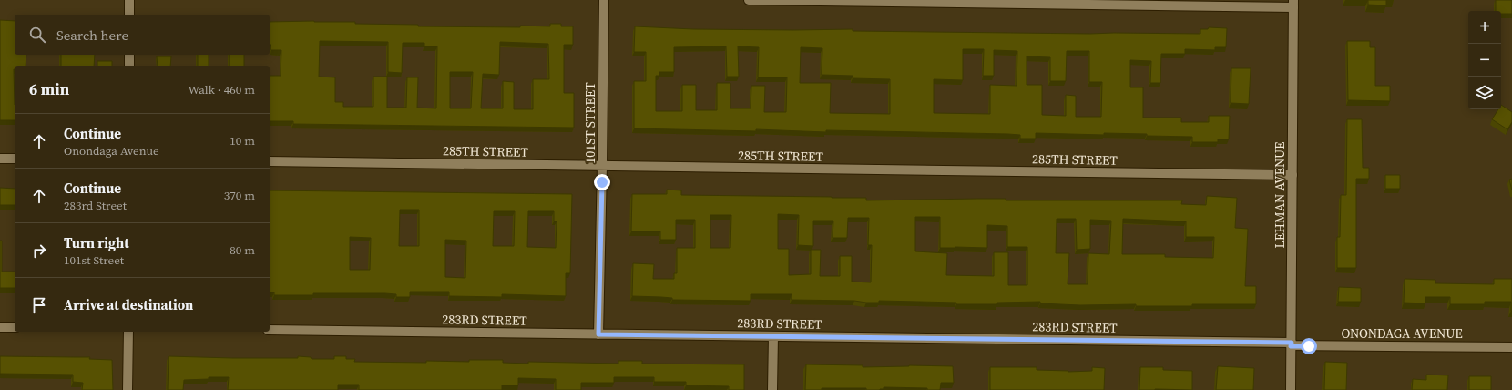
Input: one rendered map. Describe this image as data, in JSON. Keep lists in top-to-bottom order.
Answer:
{
  "streets": {
    "street": [
      "101ST STREET",
      "285TH STREET",
      "LEHMAN AVENUE",
      "283RD STREET",
      "ONONDAGA AVENUE"
    ]
  },
  "crossings": [
    ["101ST STREET", "285TH STREET"],
    ["101ST STREET", "283RD STREET"],
    ["285TH STREET", "LEHMAN AVENUE"],
    ["LEHMAN AVENUE", "283RD STREET"],
    ["LEHMAN AVENUE", "ONONDAGA AVENUE"],
    ["283RD STREET", "ONONDAGA AVENUE"]
  ],
  "page": {
    "map_buttons": ["+", "−"],
    "search": "Search here",
    "heading": ["6 min", "Walk · 460 m"],
    "list": [
      ["Continue", "Onondaga Avenue", "10 m"],
      ["Continue", "283rd Street", "370 m"],
      ["Turn right", "101st Street", "80 m"],
      "Arrive at destination"
    ]
  }
}
